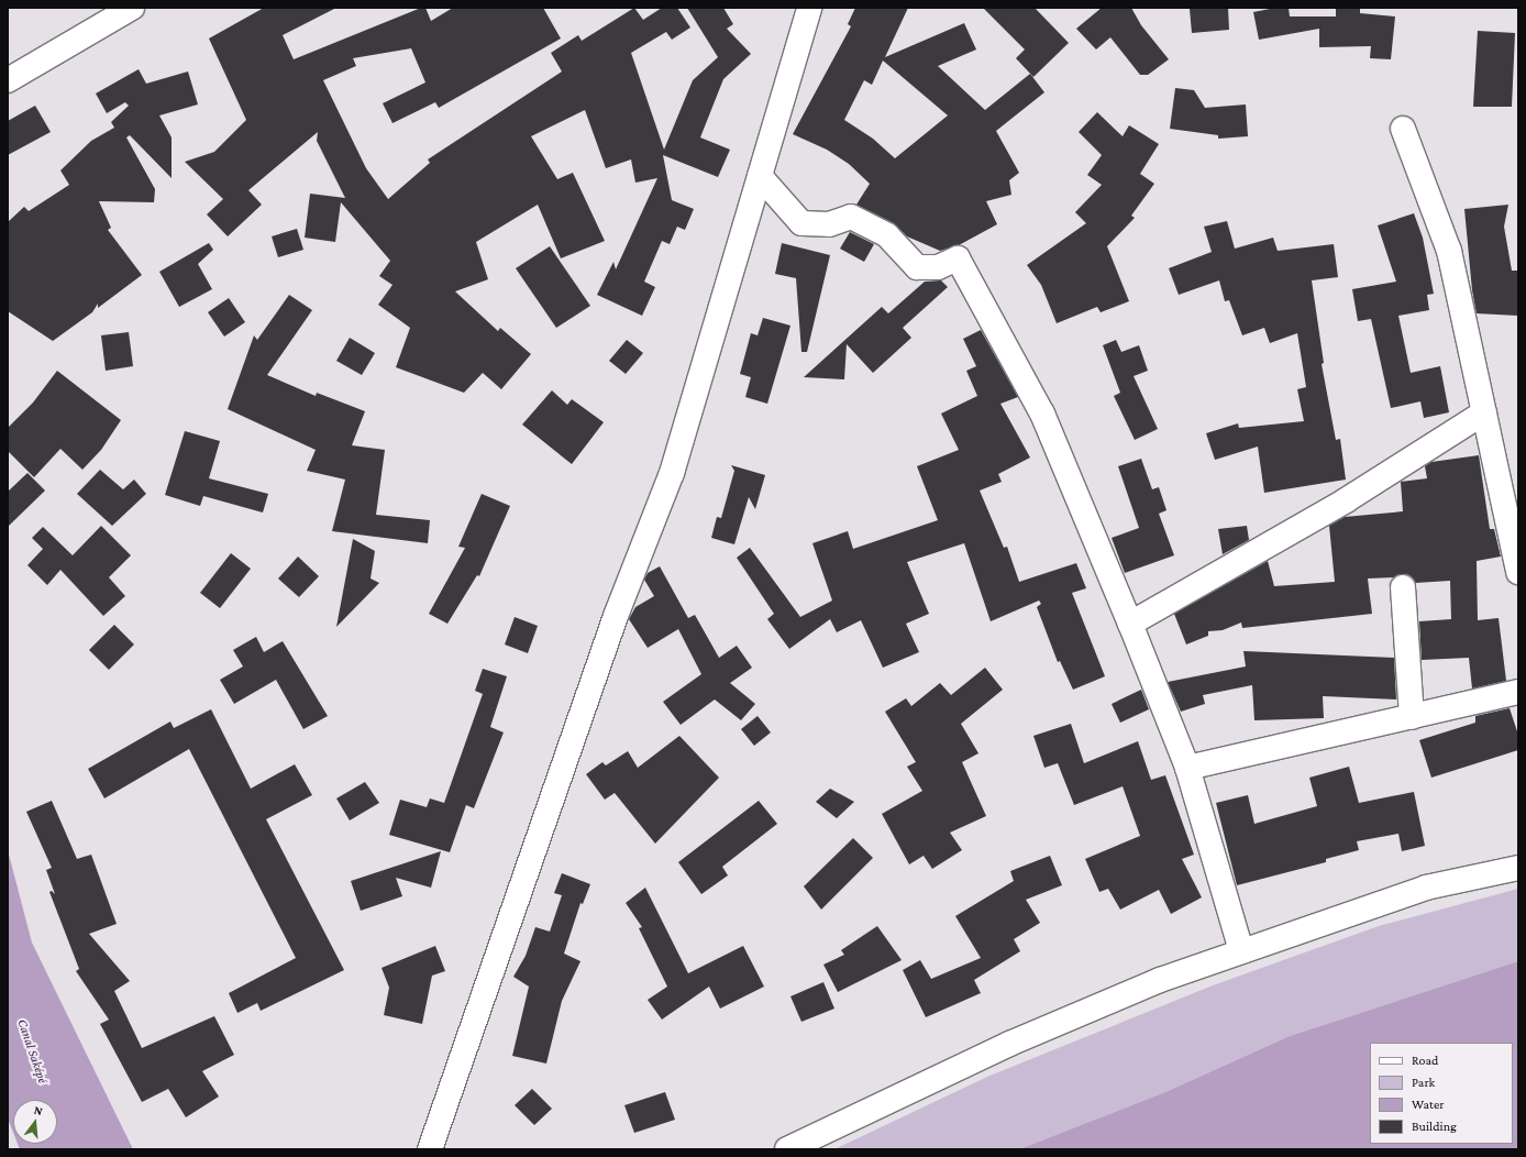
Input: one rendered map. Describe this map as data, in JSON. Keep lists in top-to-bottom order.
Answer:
{
  "water": ["Canal Saképé"],
  "legend": [
    "Road",
    "Park",
    "Water",
    "Building"
  ],
  "north": "top"
}
